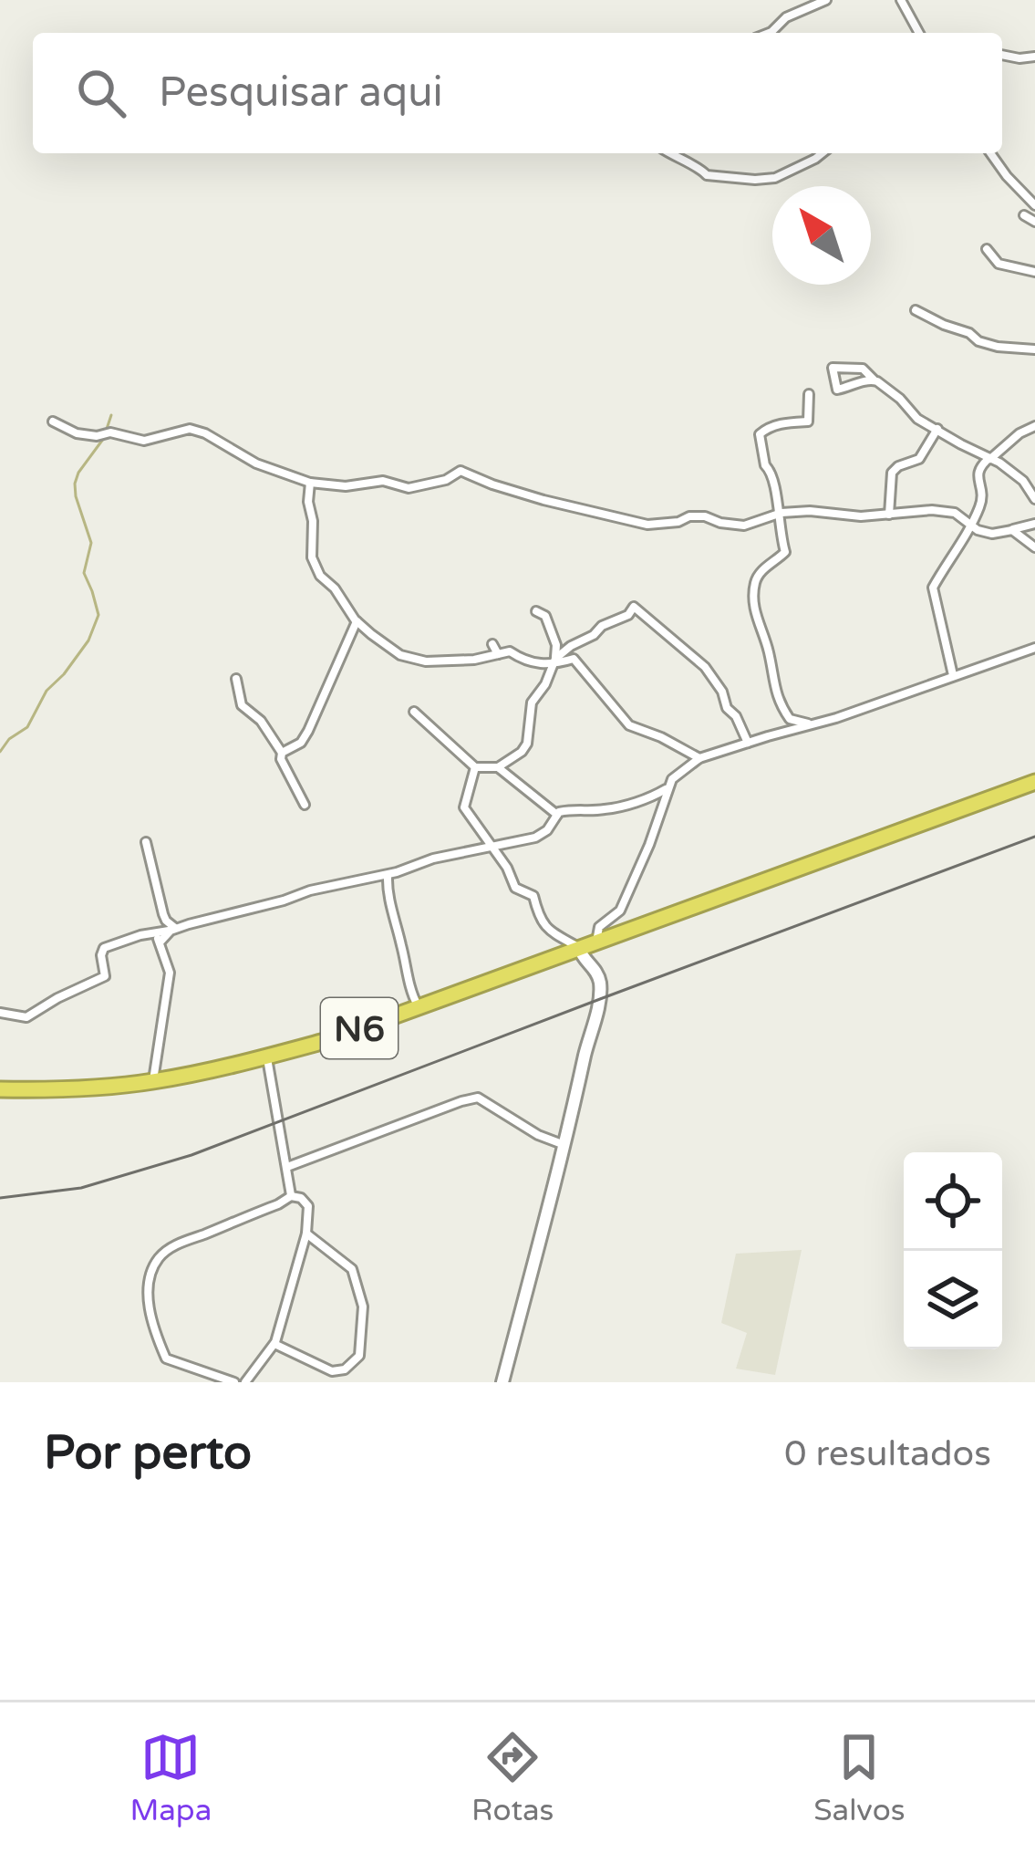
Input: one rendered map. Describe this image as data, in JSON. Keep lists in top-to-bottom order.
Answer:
{
  "streets": {
    "highway": ["N6"]
  },
  "north": "top left",
  "page": {
    "search": "Pesquisar aqui",
    "heading": ["Por perto", "0 resultados"],
    "nav": ["Mapa", "Rotas", "Salvos"]
  }
}
